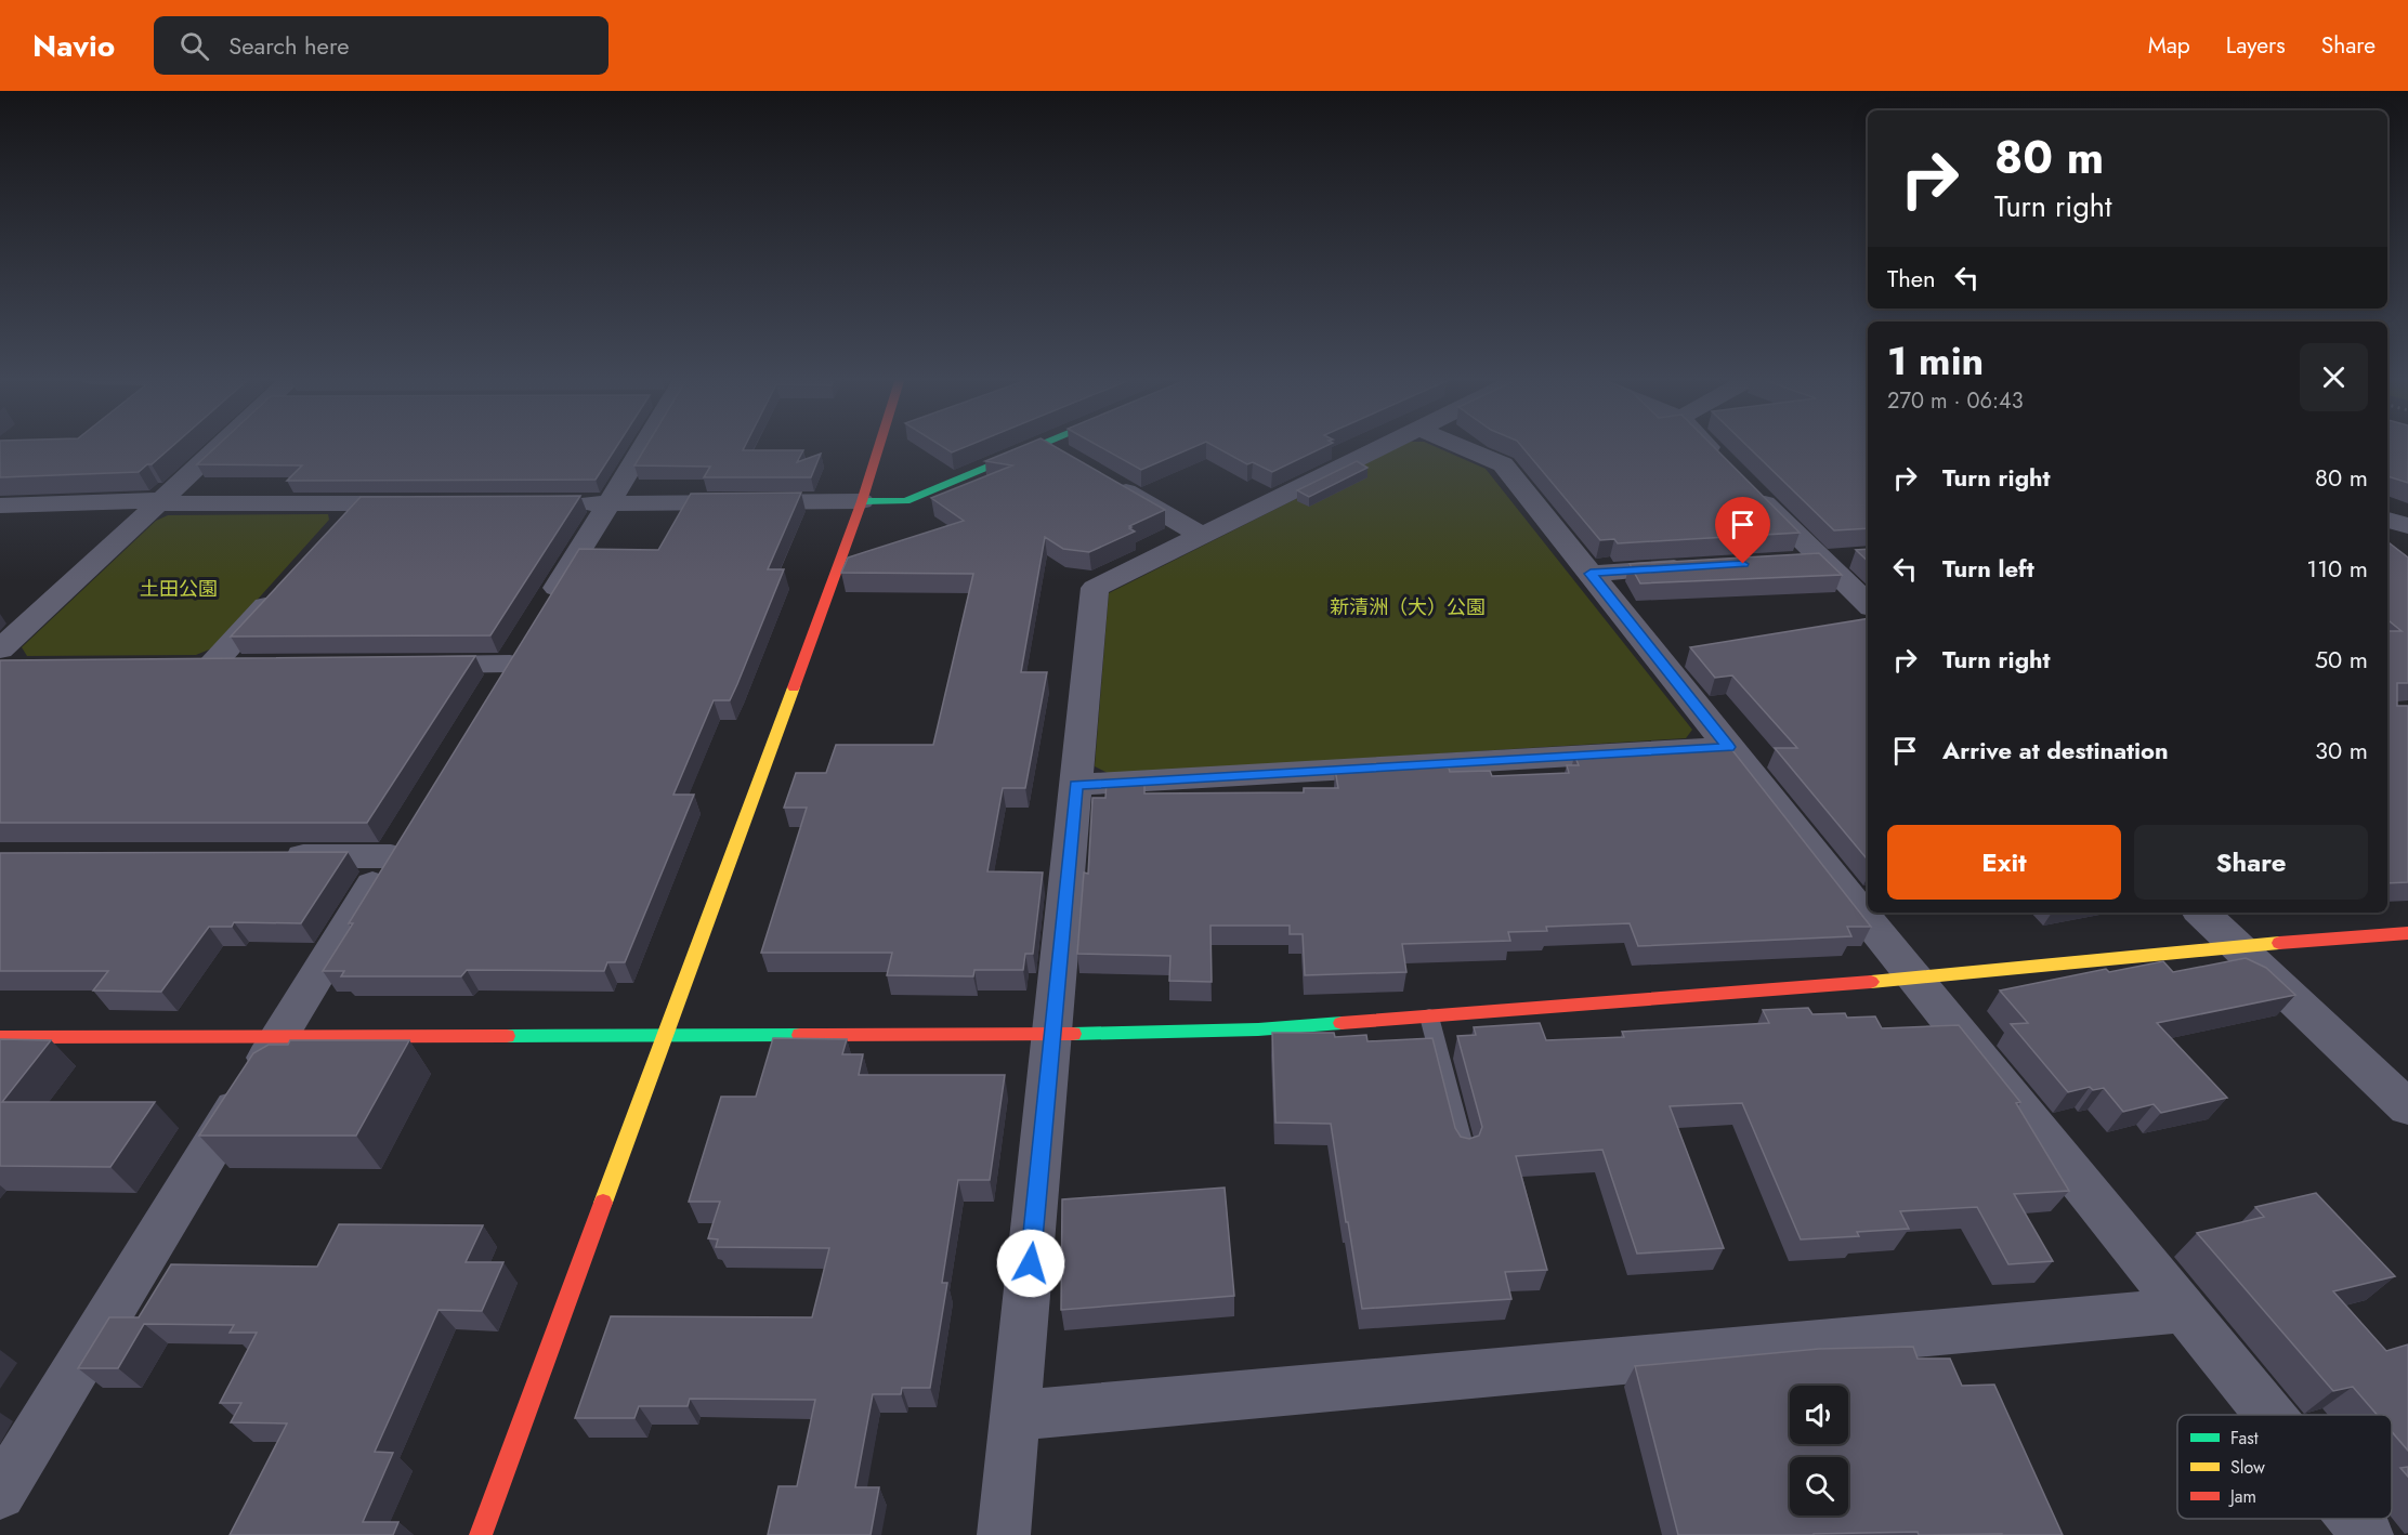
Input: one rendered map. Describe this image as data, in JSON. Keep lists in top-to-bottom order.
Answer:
{
  "parks": ["土田公園", "新清洲（大）公園"],
  "legend": ["Fast", "Slow", "Jam"],
  "page": {
    "header": "Navio",
    "search": "Search here",
    "nav": ["Map", "Layers", "Share"],
    "turn": ["80 m", "Turn right"],
    "then": "Then",
    "heading": ["1 min", "270 m · 06:43"],
    "list": [
      {
        "name": "Turn right",
        "value": "80 m"
      },
      {
        "name": "Turn left",
        "value": "110 m"
      },
      {
        "name": "Turn right",
        "value": "50 m"
      },
      {
        "name": "Arrive at destination",
        "value": "30 m"
      }
    ],
    "buttons": ["Exit", "Share"]
  }
}
